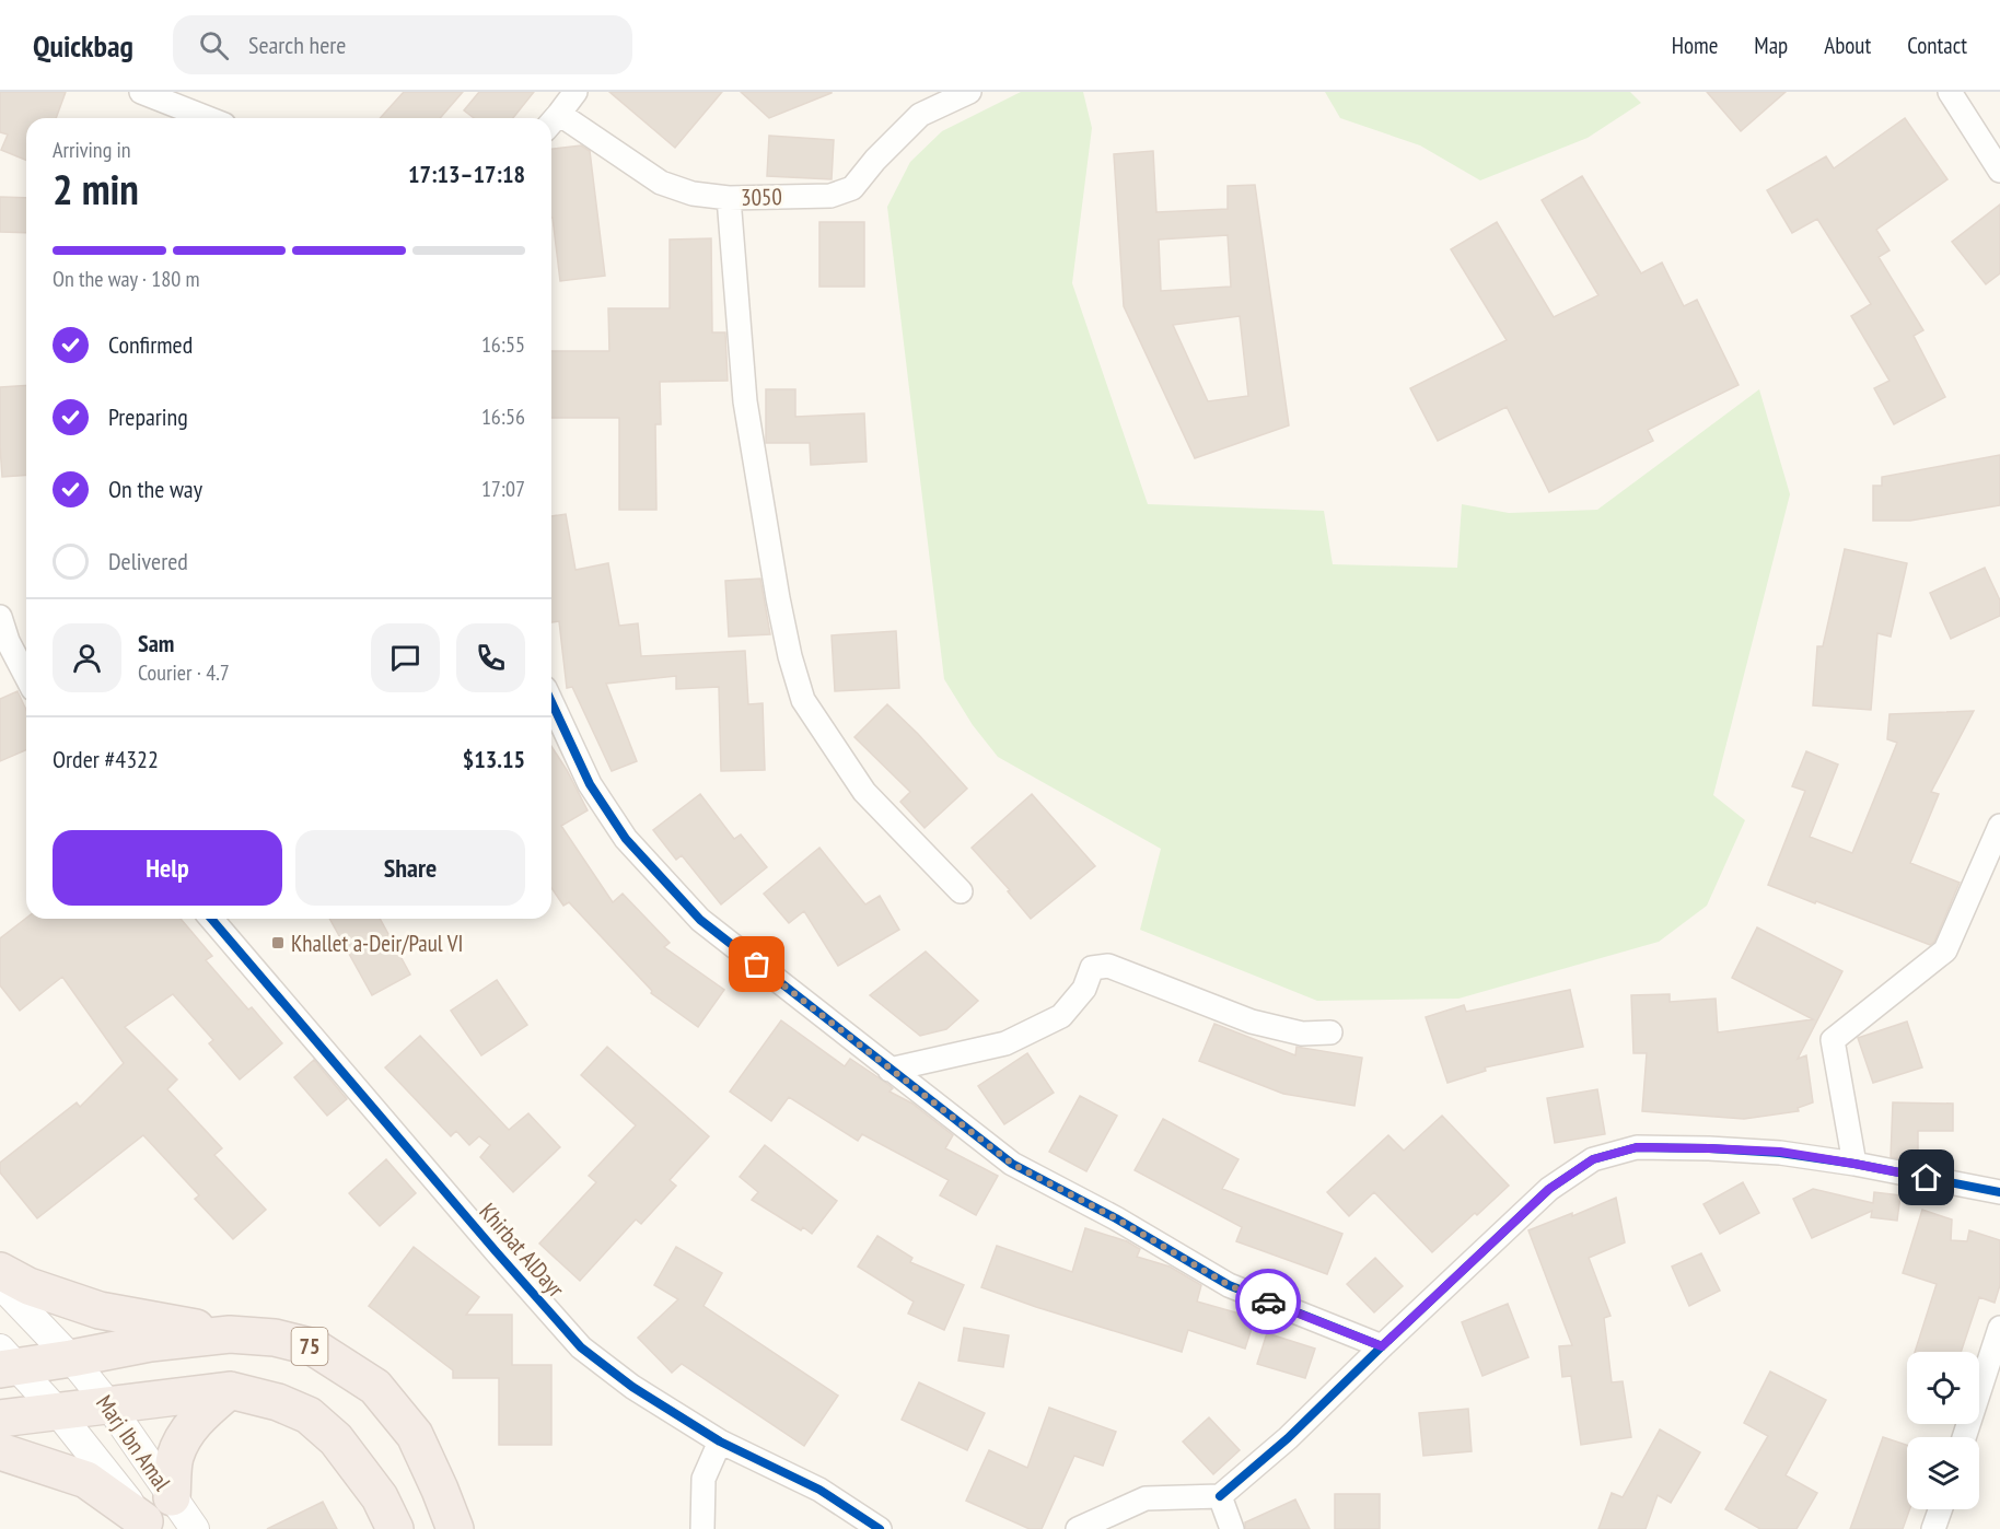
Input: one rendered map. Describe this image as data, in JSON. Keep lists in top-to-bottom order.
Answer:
{
  "streets": {
    "highway": ["75"],
    "street": ["3050", "Khirbat AlDayr", "Marj Ibn Amal"]
  },
  "crossings": [
    ["75", "Marj Ibn Amal"]
  ],
  "places": {
    "transit": ["Khallet a-Deir/Paul VI"]
  },
  "page": {
    "header": "Quickbag",
    "search": "Search here",
    "nav": [
      "Home",
      "Map",
      "About",
      "Contact"
    ],
    "heading": ["2 min", "Arriving in", "17:13–17:18"],
    "panel": [
      "Sam",
      "Courier · 4.7",
      "Order #4322",
      "$13.15"
    ],
    "bar": "On the way · 180 m",
    "list": [
      ["Confirmed", "16:55"],
      ["Preparing", "16:56"],
      ["On the way", "17:07"],
      "Delivered"
    ],
    "buttons": ["Help", "Share"]
  }
}
